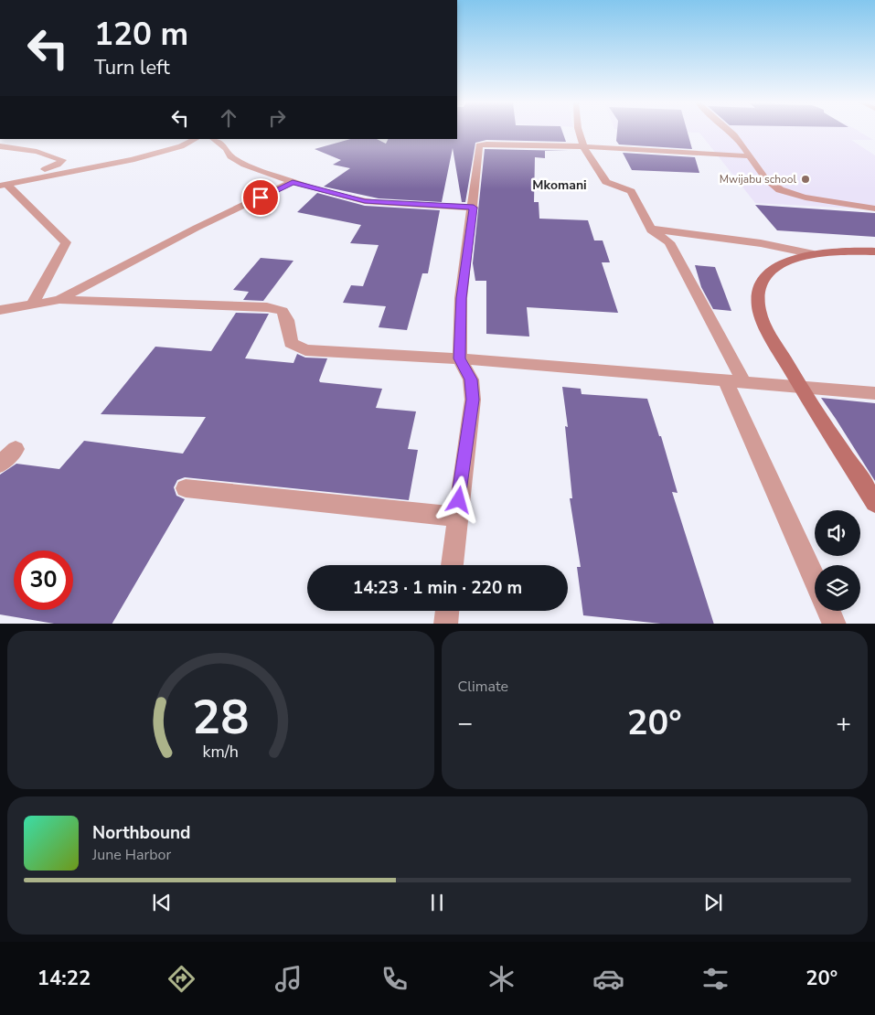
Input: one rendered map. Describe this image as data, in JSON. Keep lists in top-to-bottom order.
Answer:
{
  "districts": ["Mkomani"],
  "places": ["Mwijabu school"],
  "page": {
    "turn": ["120 m", "Turn left"],
    "limit": "30",
    "trip": "14:23 · 1 min · 220 m",
    "tile": "Climate",
    "heat": ["−", "20°", "+"],
    "song": ["Northbound", "June Harbor"],
    "tabs": ["14:22", "20°"],
    "gauge": ["28", "km/h"]
  }
}
